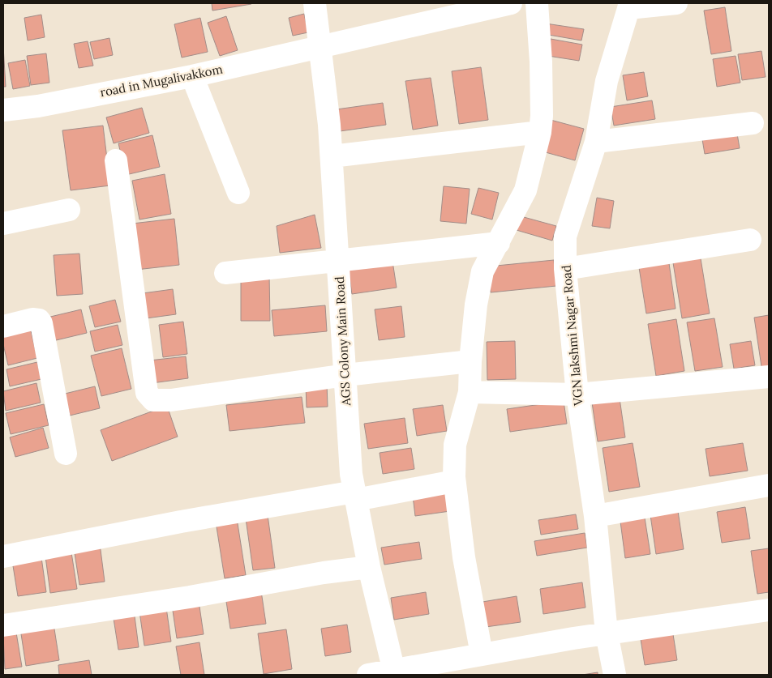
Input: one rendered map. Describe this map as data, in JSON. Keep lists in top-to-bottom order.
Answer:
{
  "streets": {
    "street": ["road in Mugalivakkom", "VGN lakshmi Nagar Road", "AGS Colony Main Road"]
  },
  "crossings": [
    ["road in Mugalivakkom", "AGS Colony Main Road"]
  ]
}
